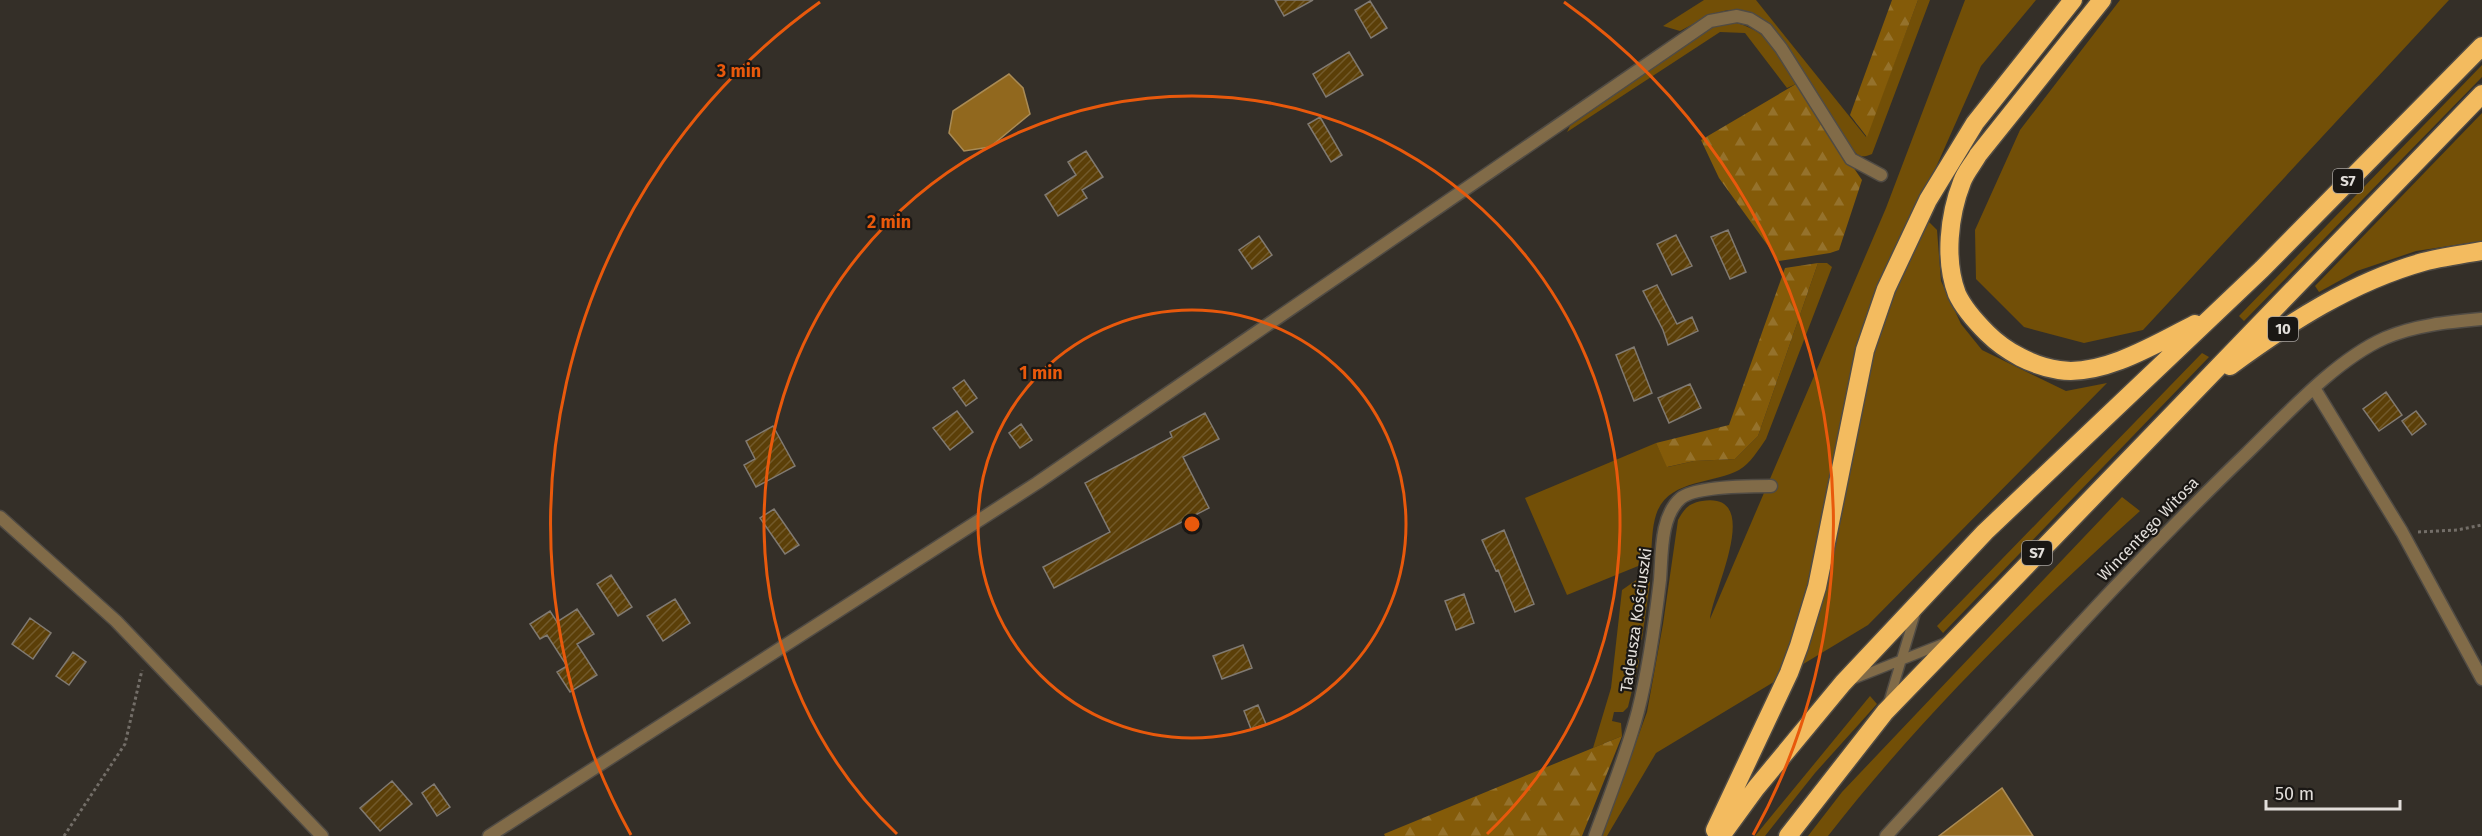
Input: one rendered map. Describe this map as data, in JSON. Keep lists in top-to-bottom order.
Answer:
{
  "streets": {
    "highway": ["S7", "10"],
    "street": ["Wincentego Witosa", "Tadeusza Kościuszki"]
  },
  "crossings": [
    ["S7", "10"]
  ],
  "scale_bar": "50 m",
  "rings": ["3 min", "2 min", "1 min"]
}
